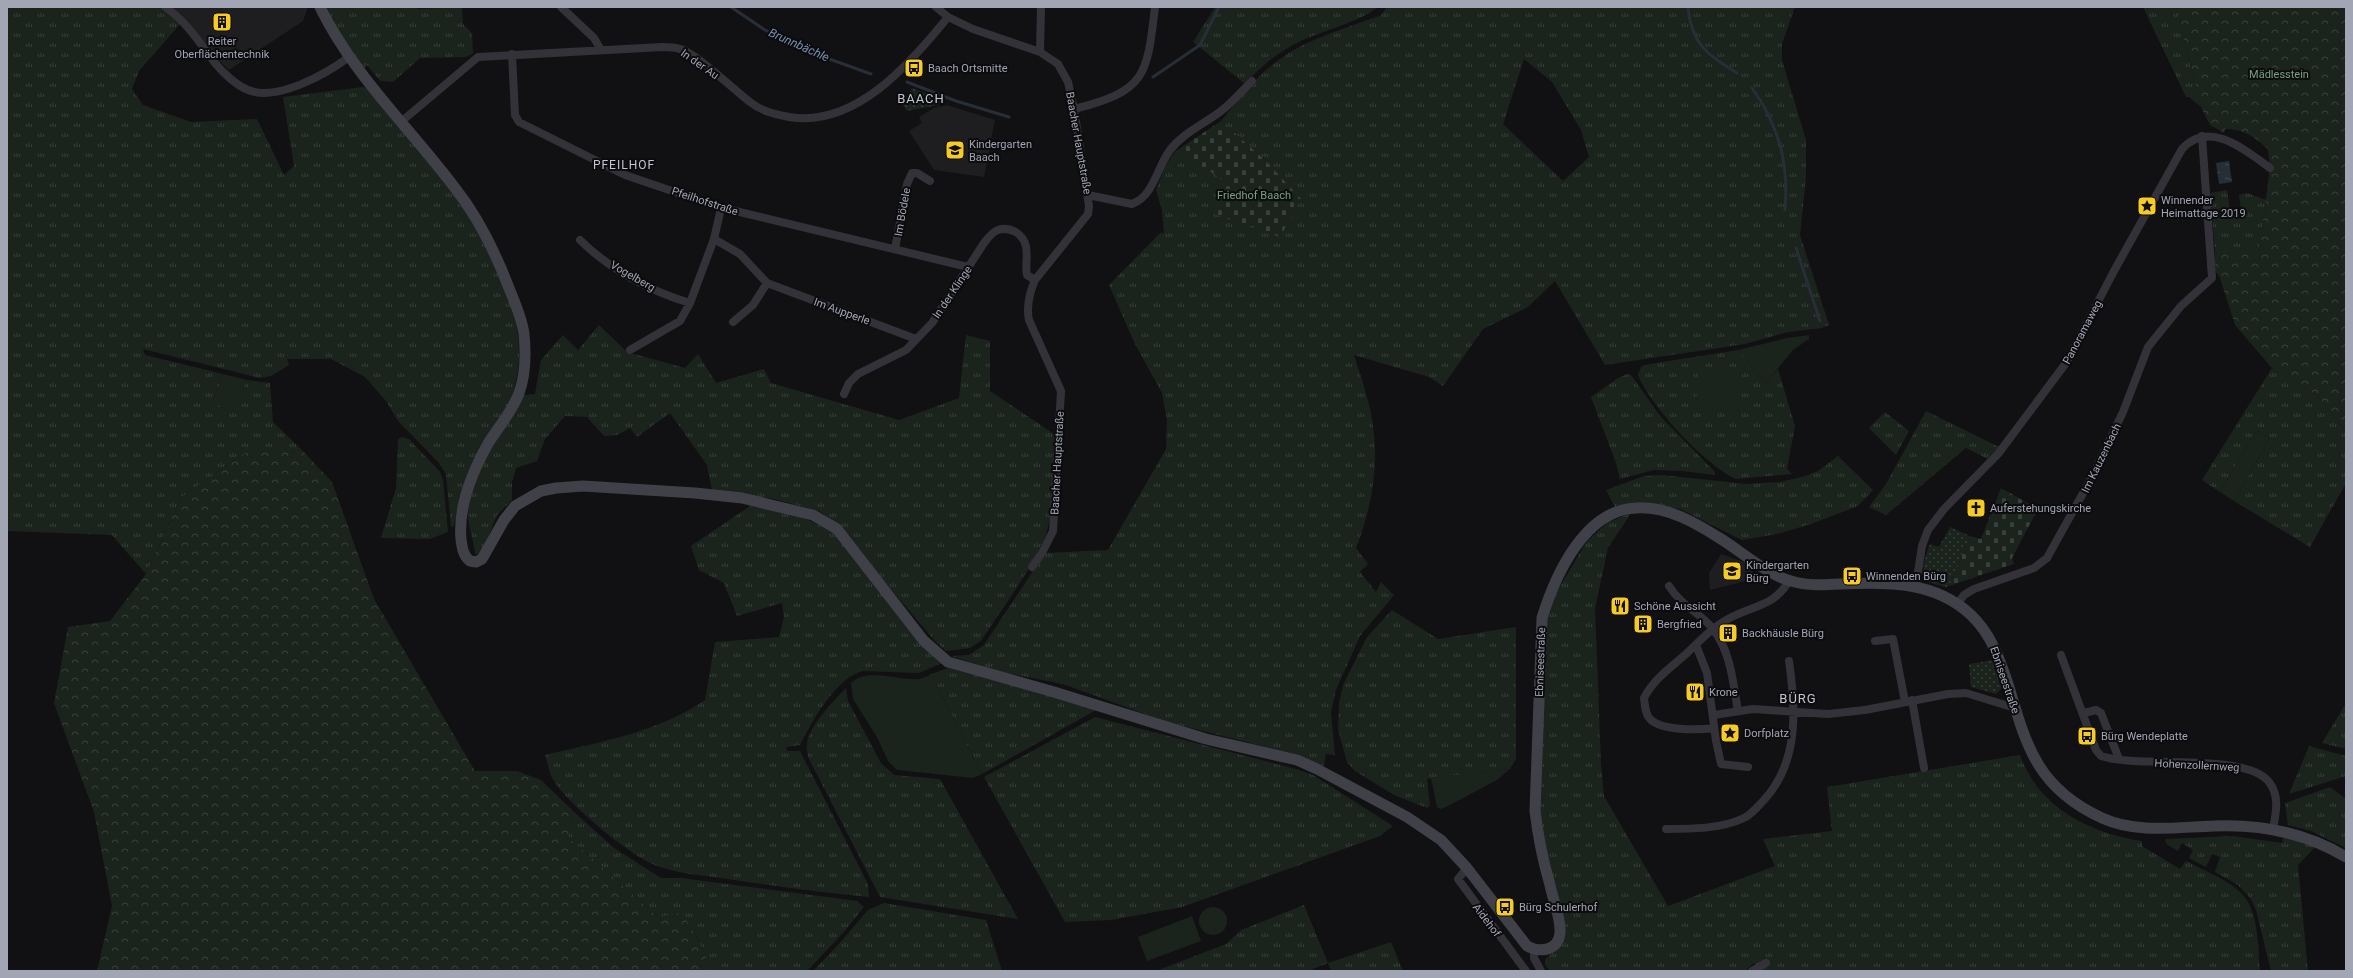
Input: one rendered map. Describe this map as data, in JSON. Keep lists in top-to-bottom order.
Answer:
{
  "streets": {
    "street": [
      "In der Au",
      "Baacher Hauptstraße",
      "Pfeilhofstraße",
      "Im Bödele",
      "Vogelberg",
      "In der Klinge",
      "Im Aupperle",
      "Panoramaweg",
      "Im Kauzenbach",
      "Ebniseestraße",
      "Hohenzollernweg",
      "Aidehof"
    ]
  },
  "crossings": [
    ["In der Au", "Baacher Hauptstraße"],
    ["In der Au", "Pfeilhofstraße"],
    ["Baacher Hauptstraße", "In der Klinge"],
    ["Pfeilhofstraße", "Im Bödele"],
    ["Pfeilhofstraße", "In der Klinge"],
    ["In der Klinge", "Im Aupperle"],
    ["Panoramaweg", "Im Kauzenbach"],
    ["Panoramaweg", "Ebniseestraße"],
    ["Im Kauzenbach", "Ebniseestraße"],
    ["Ebniseestraße", "Hohenzollernweg"]
  ],
  "districts": ["BAACH", "PFEILHOF", "BÜRG"],
  "water": ["Brunnbächle"],
  "parks": ["Mädlesstein", "Friedhof Baach"],
  "places": {
    "building": ["Reiter Oberflächentechnik", "Bergfried", "Backhäusle Bürg"],
    "bus stop": [
      "Baach Ortsmitte",
      "Winnenden Bürg",
      "Bürg Wendeplatte",
      "Bürg Schulerhof"
    ],
    "school or university": ["Kindergarten Baach", "Kindergarten Bürg"],
    "place": ["Winnender Heimattage 2019", "Dorfplatz"],
    "church": ["Auferstehungskirche"],
    "restaurant": ["Schöne Aussicht", "Krone"]
  }
}
